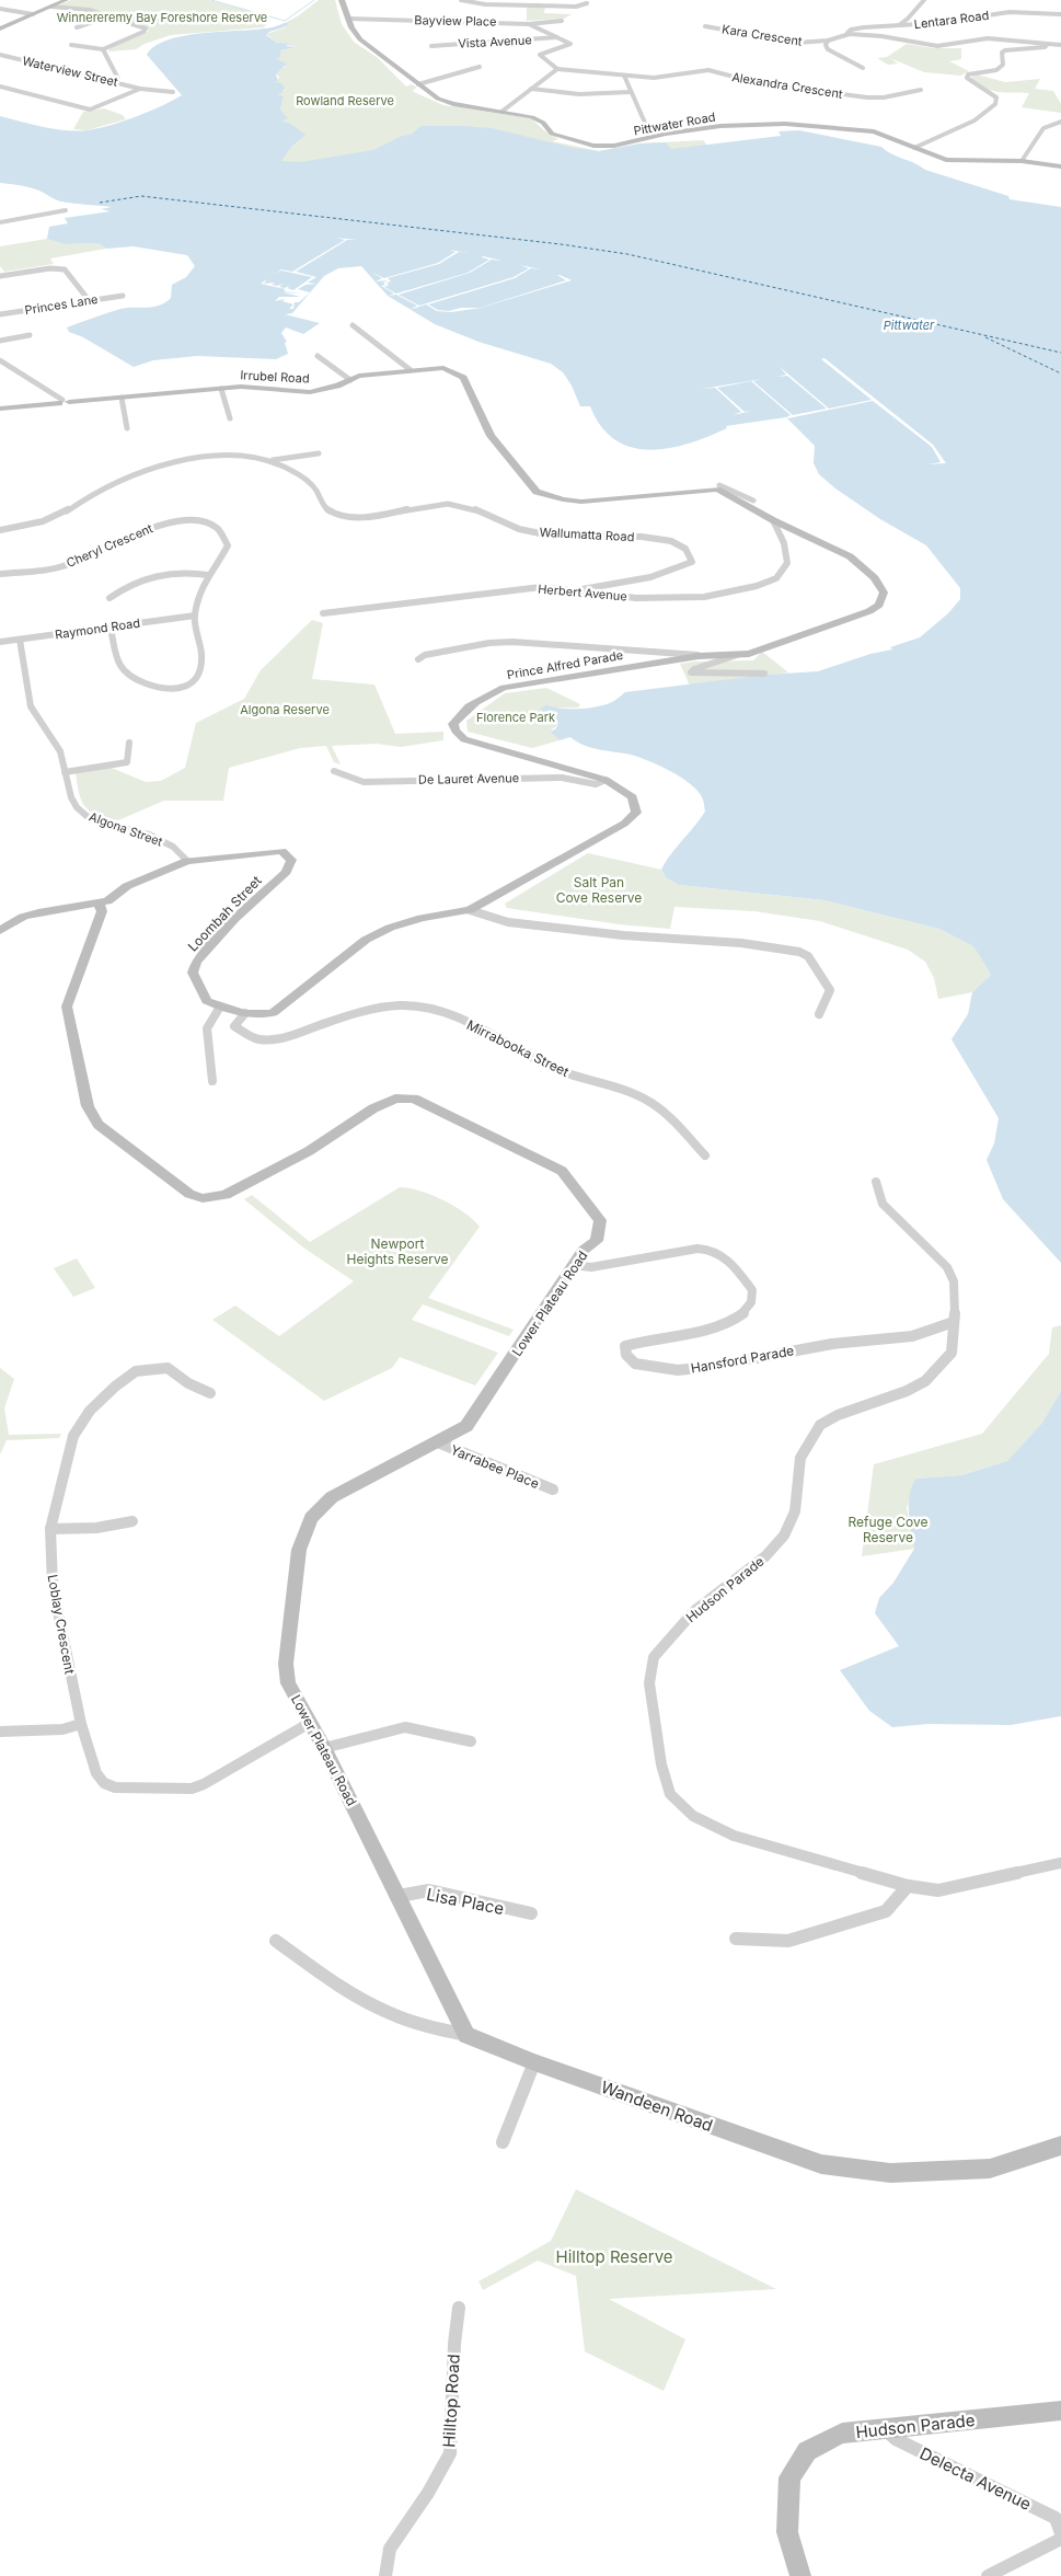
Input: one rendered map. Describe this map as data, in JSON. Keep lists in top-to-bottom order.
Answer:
{
  "streets": {
    "street": [
      "Lentara Road",
      "Bayview Place",
      "Kara Crescent",
      "Vista Avenue",
      "Waterview Street",
      "Alexandra Crescent",
      "Pittwater Road",
      "Princes Lane",
      "Irrubel Road",
      "Wallumatta Road",
      "Cheryl Crescent",
      "Herbert Avenue",
      "Raymond Road",
      "Prince Alfred Parade",
      "De Lauret Avenue",
      "Algona Street",
      "Loombah Street",
      "Mirrabooka Street",
      "Lower Plateau Road",
      "Hansford Parade",
      "Yarrabee Place",
      "Hudson Parade",
      "Loblay Crescent",
      "Lisa Place",
      "Wandeen Road",
      "Hilltop Road",
      "Delecta Avenue"
    ]
  },
  "crossings": [
    ["Lentara Road", "Kara Crescent"],
    ["Bayview Place", "Pittwater Road"],
    ["Irrubel Road", "Prince Alfred Parade"],
    ["Wallumatta Road", "Herbert Avenue"],
    ["Cheryl Crescent", "Raymond Road"],
    ["Herbert Avenue", "Prince Alfred Parade"],
    ["Raymond Road", "Algona Street"],
    ["Prince Alfred Parade", "De Lauret Avenue"],
    ["Algona Street", "Loombah Street"],
    ["Loombah Street", "Lower Plateau Road"],
    ["Lower Plateau Road", "Hansford Parade"],
    ["Lower Plateau Road", "Yarrabee Place"],
    ["Lower Plateau Road", "Loblay Crescent"],
    ["Lower Plateau Road", "Lisa Place"],
    ["Lower Plateau Road", "Wandeen Road"],
    ["Hansford Parade", "Hudson Parade"],
    ["Hudson Parade", "Delecta Avenue"]
  ],
  "water": ["Pittwater"],
  "parks": [
    "Winnereremy Bay Foreshore Reserve",
    "Rowland Reserve",
    "Algona Reserve",
    "Florence Park",
    "Salt Pan Cove Reserve",
    "Newport Heights Reserve",
    "Refuge Cove Reserve",
    "Hilltop Reserve"
  ]
}
